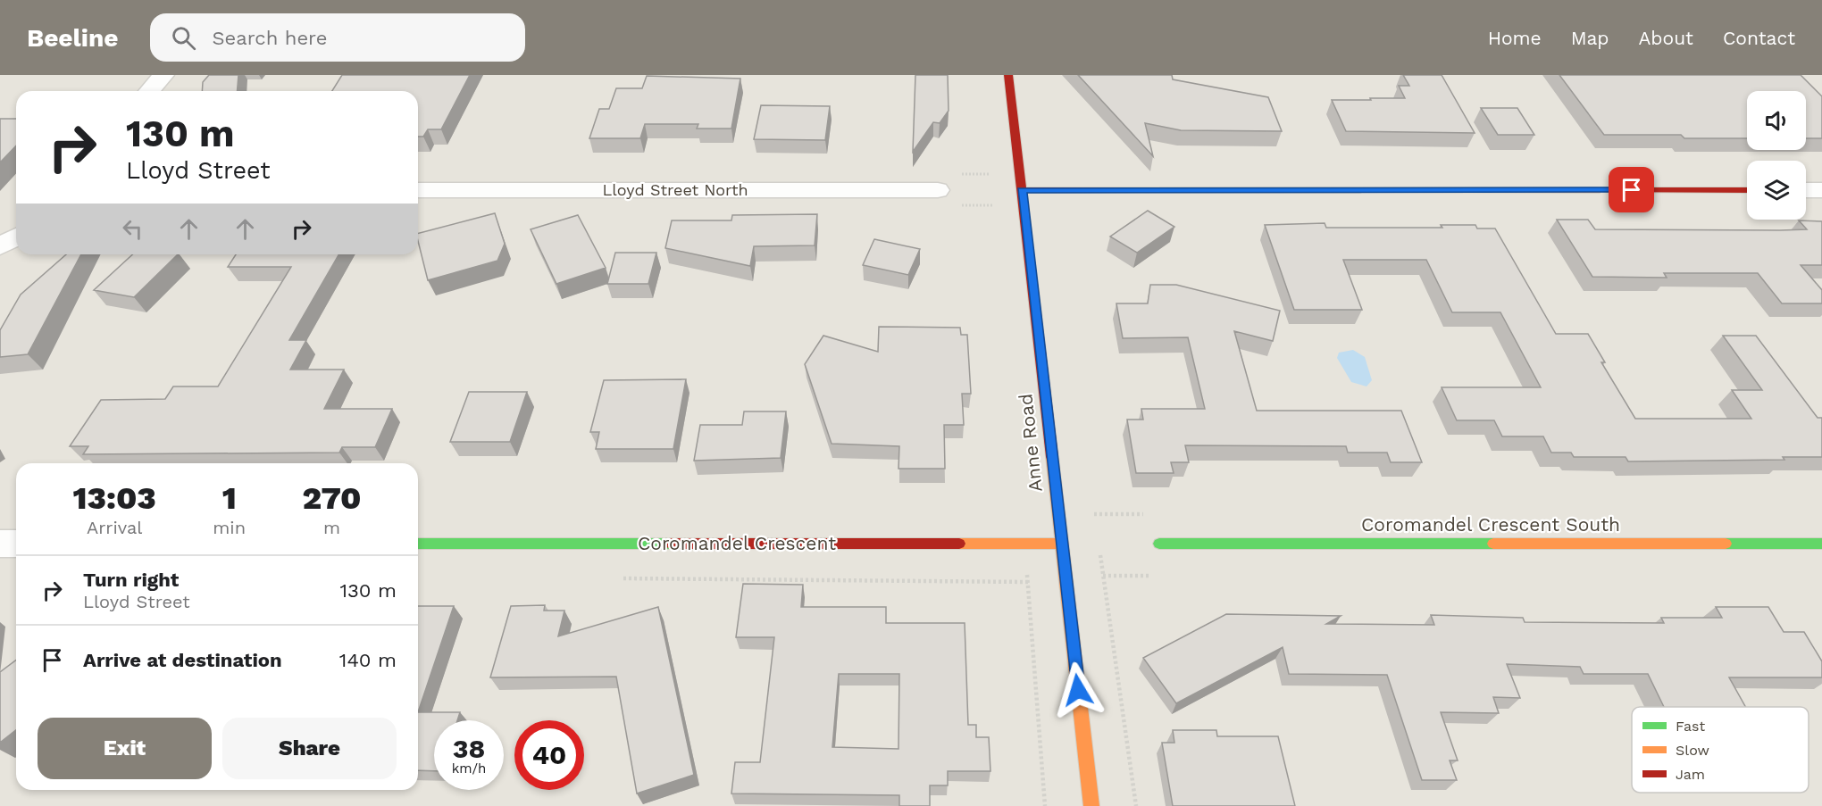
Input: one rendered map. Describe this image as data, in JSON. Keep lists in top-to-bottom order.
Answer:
{
  "streets": {
    "street": [
      "Lloyd Street North",
      "Anne Road",
      "Coromandel Crescent South",
      "Coromandel Crescent"
    ]
  },
  "crossings": [
    ["Anne Road", "Coromandel Crescent"]
  ],
  "legend": ["Fast", "Slow", "Jam"],
  "page": {
    "header": "Beeline",
    "search": "Search here",
    "nav": [
      "Home",
      "Map",
      "About",
      "Contact"
    ],
    "turn": ["130 m", "Lloyd Street"],
    "eta": [
      "13:03",
      "Arrival",
      "1",
      "min",
      "270",
      "m"
    ],
    "list": [
      {
        "name": "Turn right",
        "note": "Lloyd Street",
        "value": "130 m"
      },
      {
        "name": "Arrive at destination",
        "value": "140 m"
      }
    ],
    "buttons": ["Exit", "Share"],
    "speed": "38 km/h",
    "limit": "40"
  }
}
